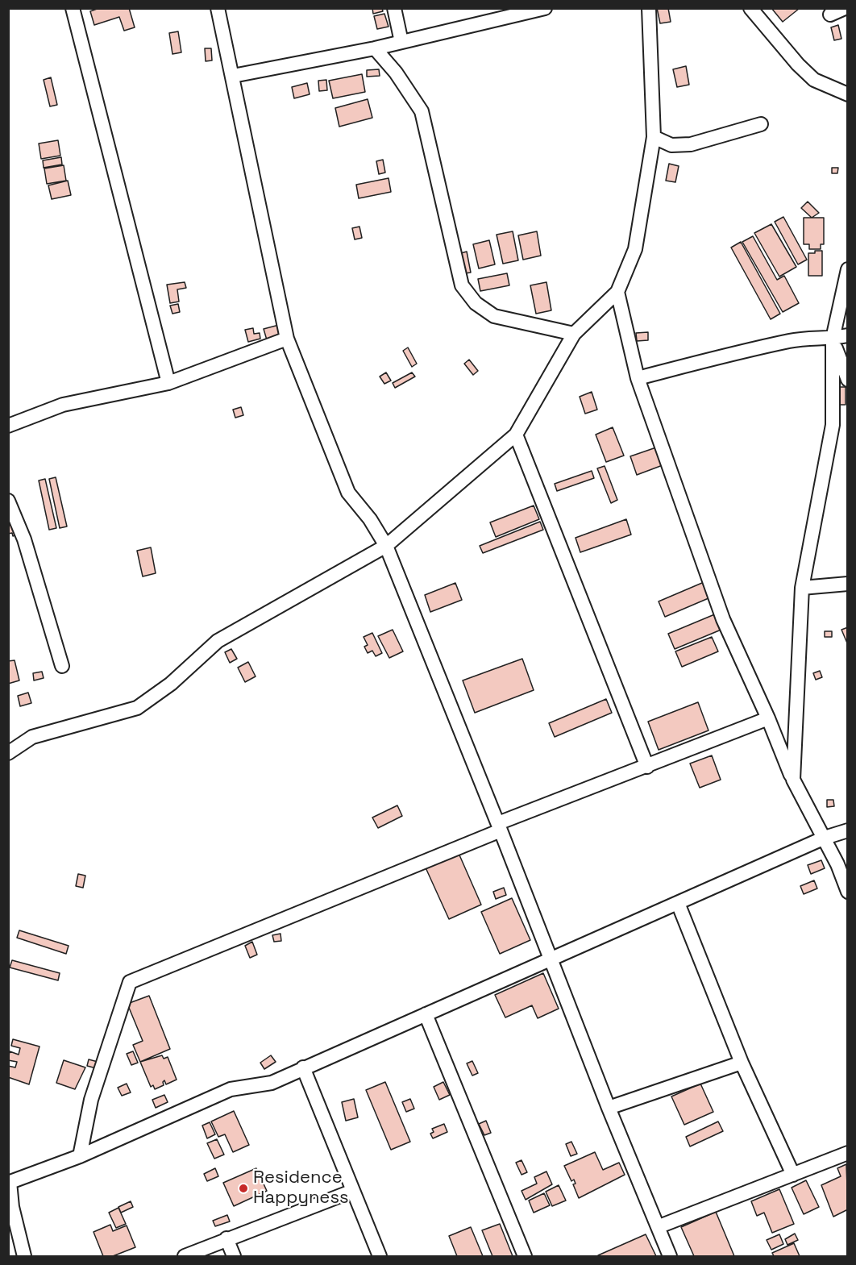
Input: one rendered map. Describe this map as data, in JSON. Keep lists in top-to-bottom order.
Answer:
{
  "places": ["Residence Happyness"]
}
